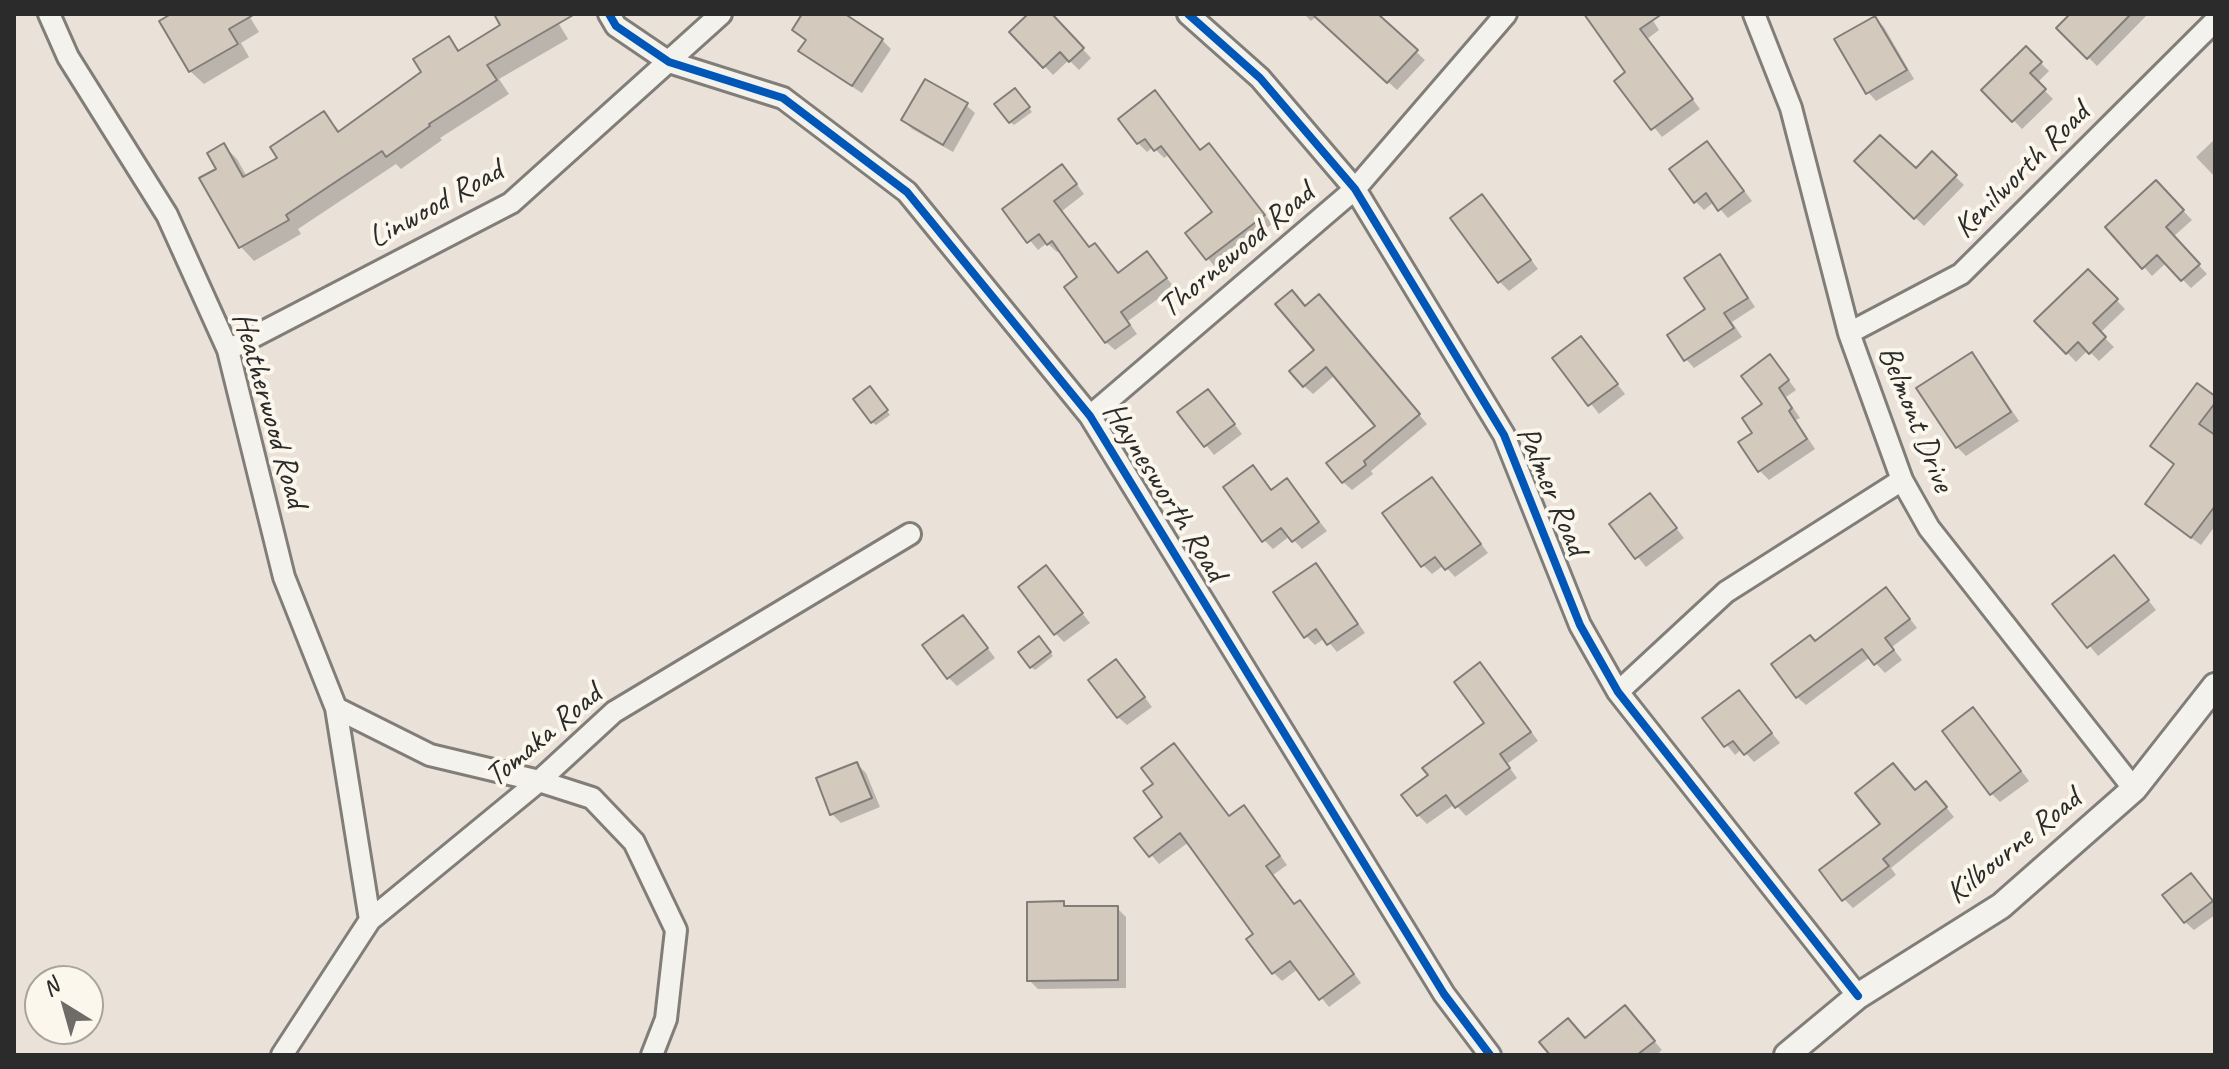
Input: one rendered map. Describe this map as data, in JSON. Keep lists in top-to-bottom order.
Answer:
{
  "streets": {
    "street": [
      "Kenilworth Road",
      "Linwood Road",
      "Thornewood Road",
      "Heatherwood Road",
      "Belmont Drive",
      "Palmer Road",
      "Haynesworth Road",
      "Tomaka Road",
      "Kilbourne Road"
    ]
  },
  "crossings": [
    ["Kenilworth Road", "Belmont Drive"],
    ["Linwood Road", "Heatherwood Road"],
    ["Linwood Road", "Haynesworth Road"],
    ["Thornewood Road", "Palmer Road"],
    ["Thornewood Road", "Haynesworth Road"],
    ["Heatherwood Road", "Tomaka Road"],
    ["Belmont Drive", "Kilbourne Road"],
    ["Palmer Road", "Kilbourne Road"]
  ],
  "north": "top left"
}
